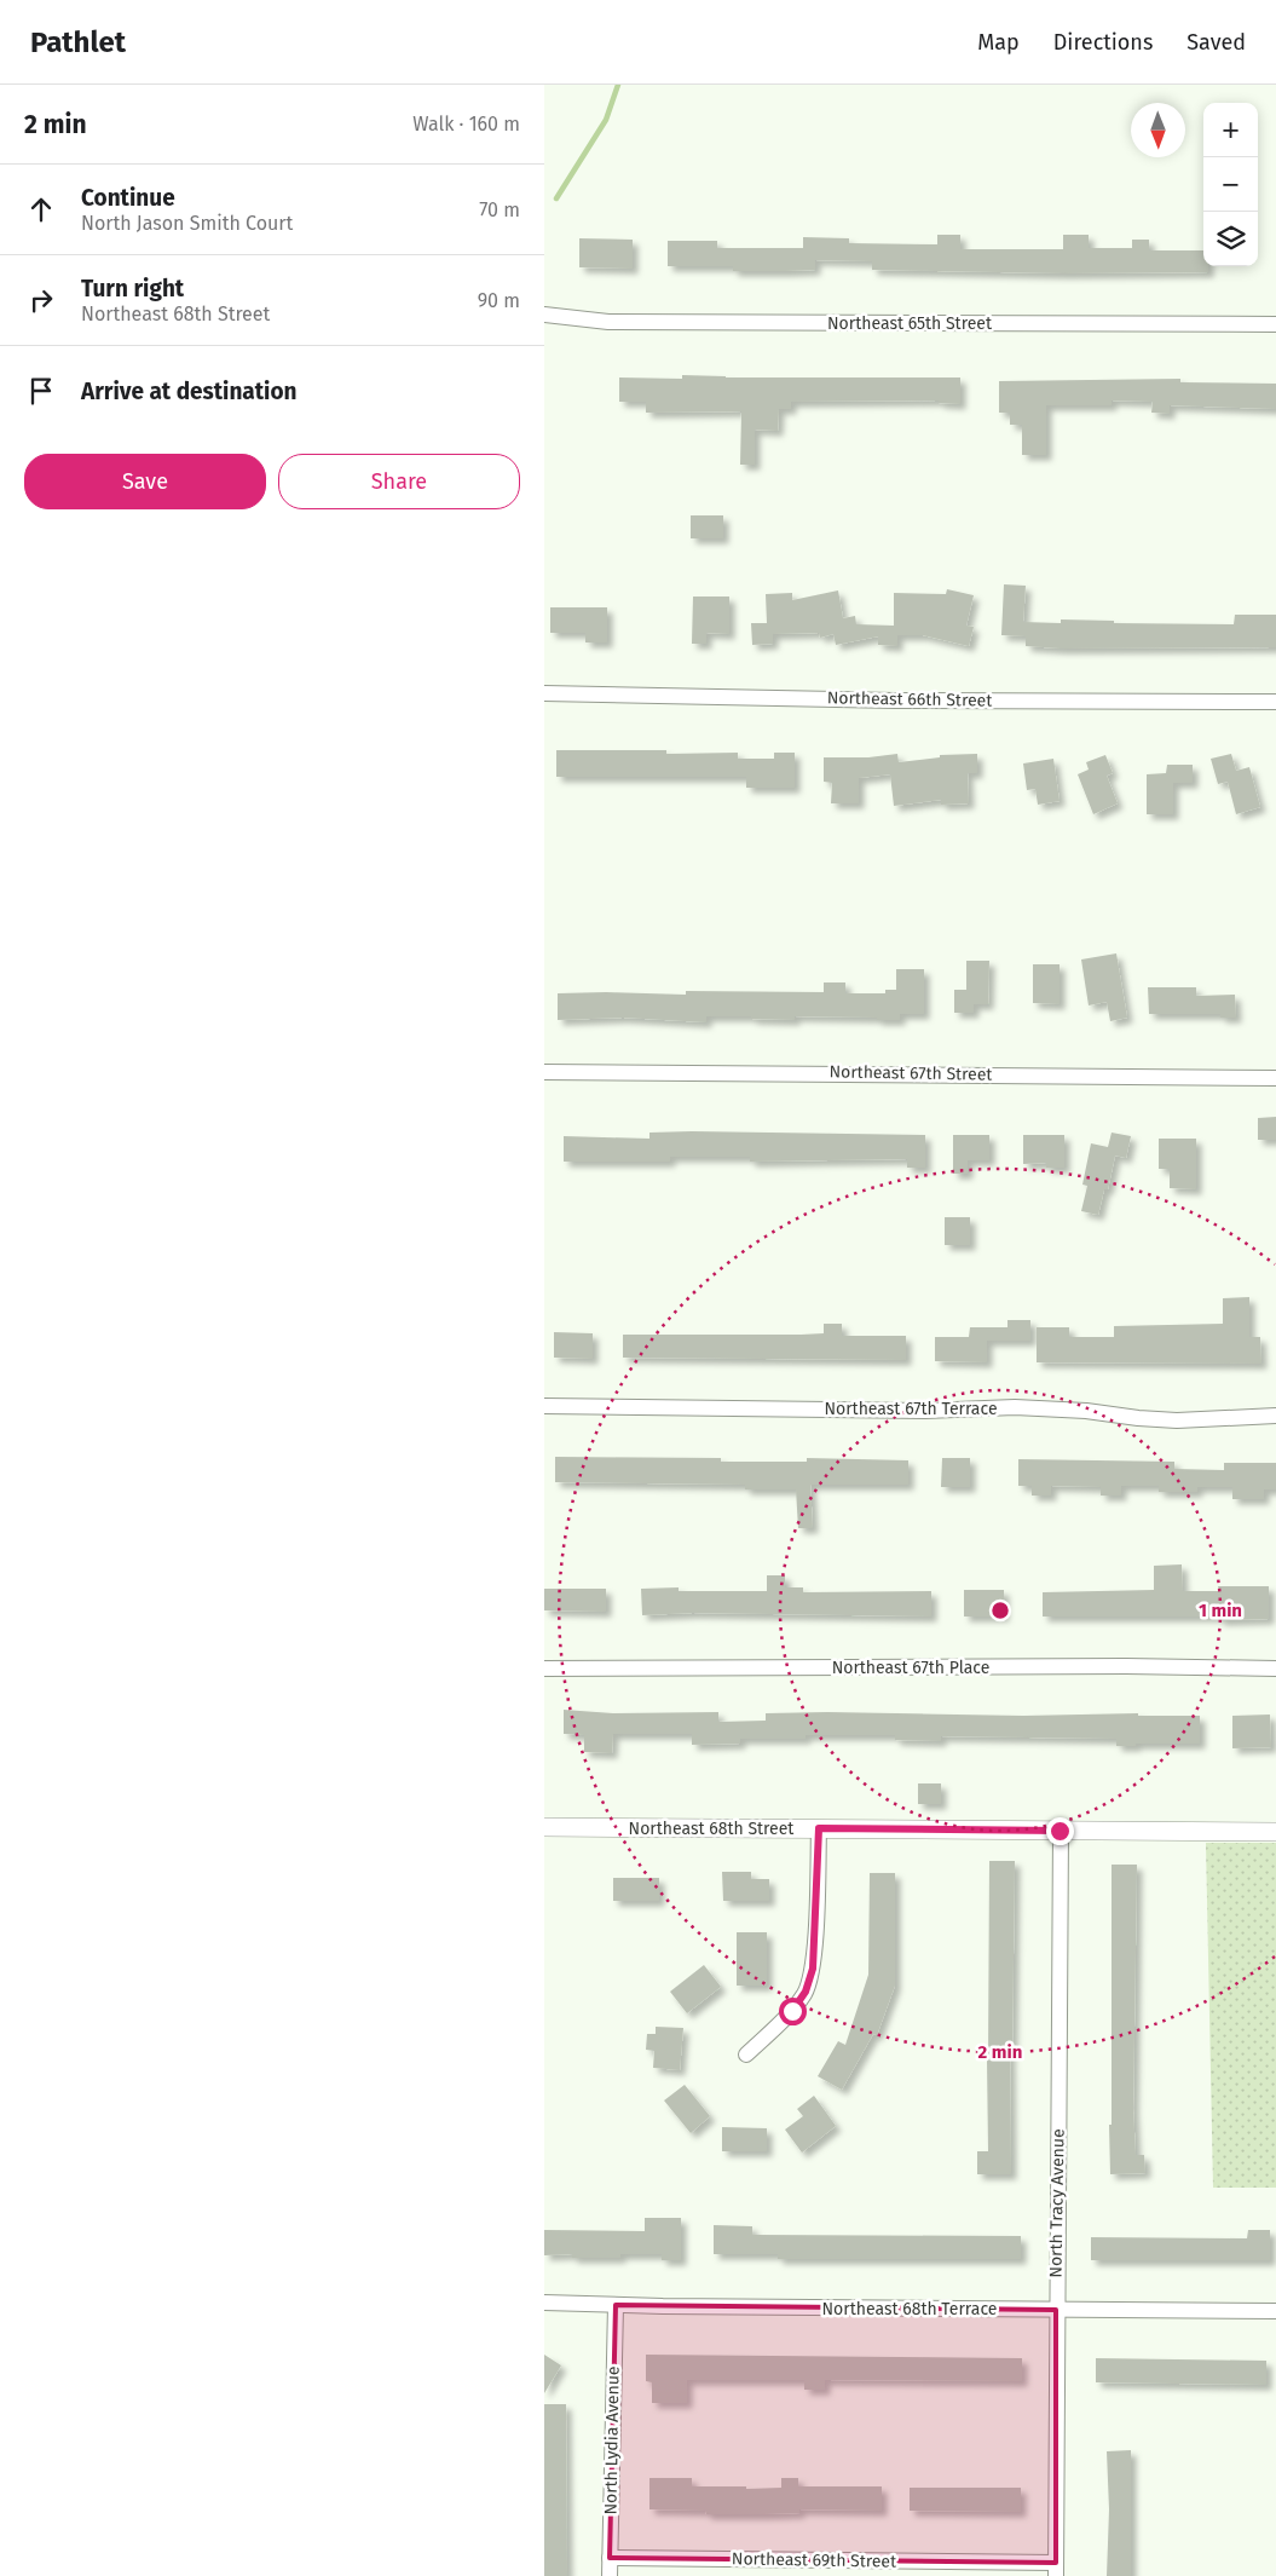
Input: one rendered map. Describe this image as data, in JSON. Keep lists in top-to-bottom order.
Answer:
{
  "streets": {
    "street": [
      "Northeast 65th Street",
      "Northeast 66th Street",
      "Northeast 67th Street",
      "Northeast 67th Terrace",
      "Northeast 67th Place",
      "Northeast 68th Street",
      "North Tracy Avenue",
      "Northeast 68th Terrace",
      "North Lydia Avenue",
      "Northeast 69th Street"
    ]
  },
  "crossings": [
    ["Northeast 68th Street", "North Tracy Avenue"],
    ["North Tracy Avenue", "Northeast 68th Terrace"],
    ["North Tracy Avenue", "Northeast 69th Street"],
    ["Northeast 68th Terrace", "North Lydia Avenue"],
    ["North Lydia Avenue", "Northeast 69th Street"]
  ],
  "north": "bottom",
  "page": {
    "header": "Pathlet",
    "nav": ["Map", "Directions", "Saved"],
    "heading": ["2 min", "Walk · 160 m"],
    "map_buttons": ["+", "−"],
    "list": [
      ["Continue", "North Jason Smith Court", "70 m"],
      ["Turn right", "Northeast 68th Street", "90 m"],
      "Arrive at destination"
    ],
    "buttons": ["Save", "Share"]
  },
  "rings": ["1 min", "2 min"]
}
